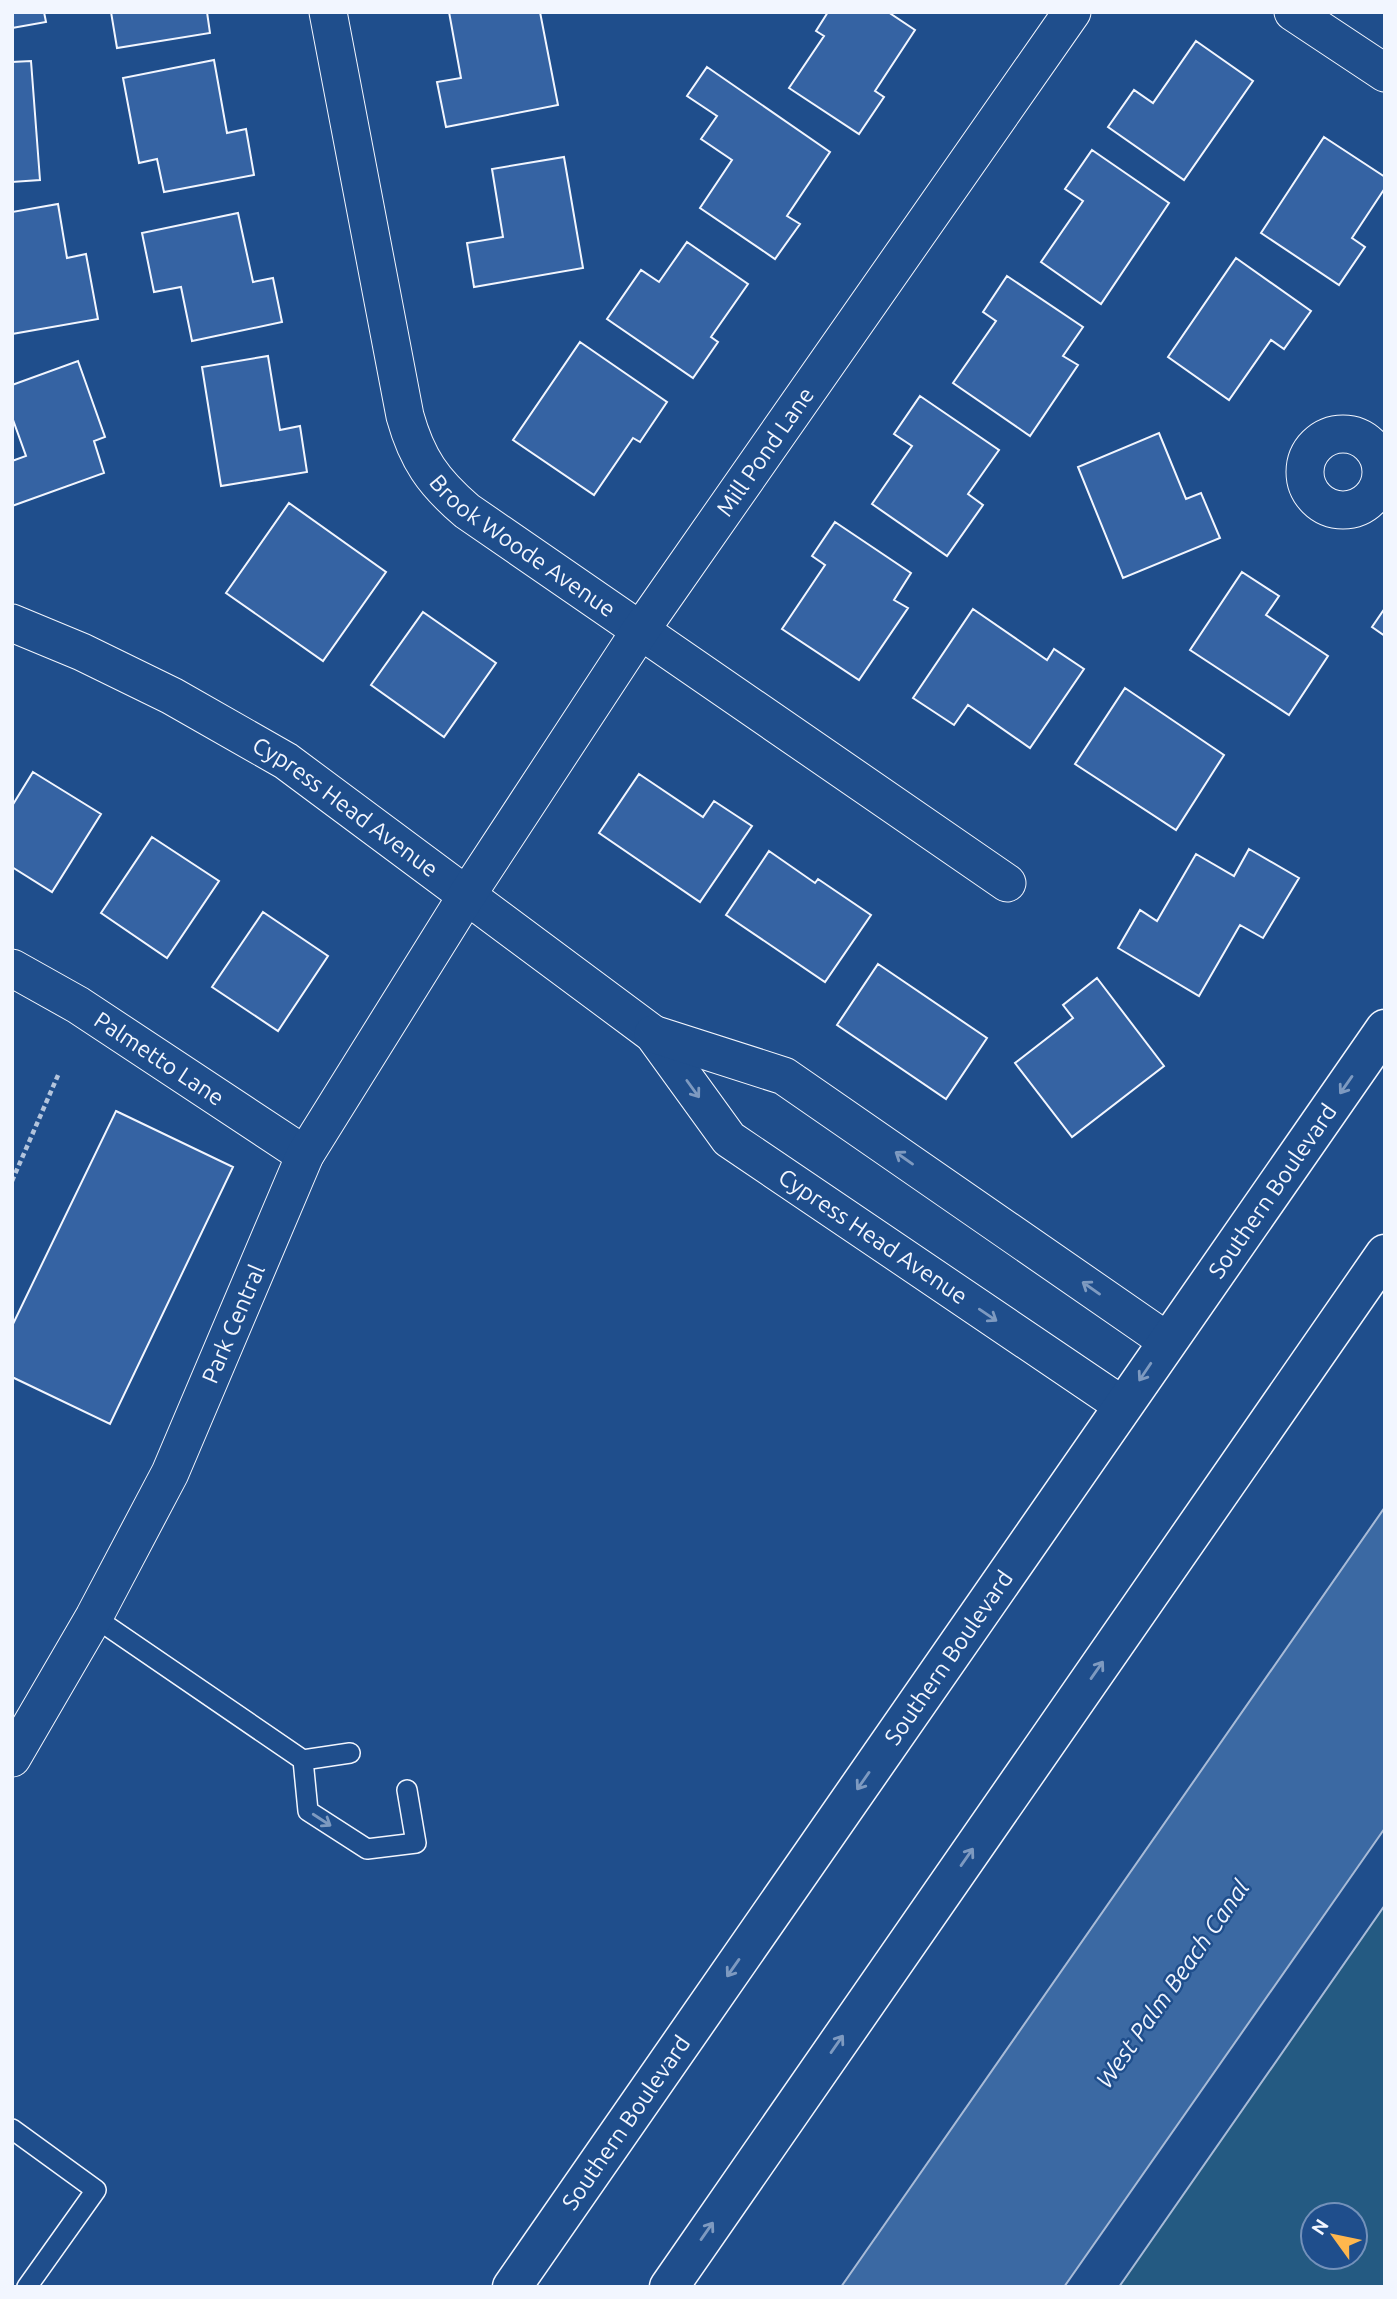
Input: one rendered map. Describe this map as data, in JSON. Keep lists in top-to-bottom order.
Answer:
{
  "streets": {
    "highway": ["Southern Boulevard"],
    "street": [
      "Mill Pond Lane",
      "Brook Woode Avenue",
      "Cypress Head Avenue",
      "Palmetto Lane",
      "Park Central"
    ]
  },
  "crossings": [
    ["Mill Pond Lane", "Brook Woode Avenue"],
    ["Mill Pond Lane", "Cypress Head Avenue"],
    ["Mill Pond Lane", "Park Central"],
    ["Cypress Head Avenue", "Southern Boulevard"],
    ["Cypress Head Avenue", "Park Central"],
    ["Palmetto Lane", "Park Central"]
  ],
  "water": ["West Palm Beach Canal"],
  "north": "top left"
}
